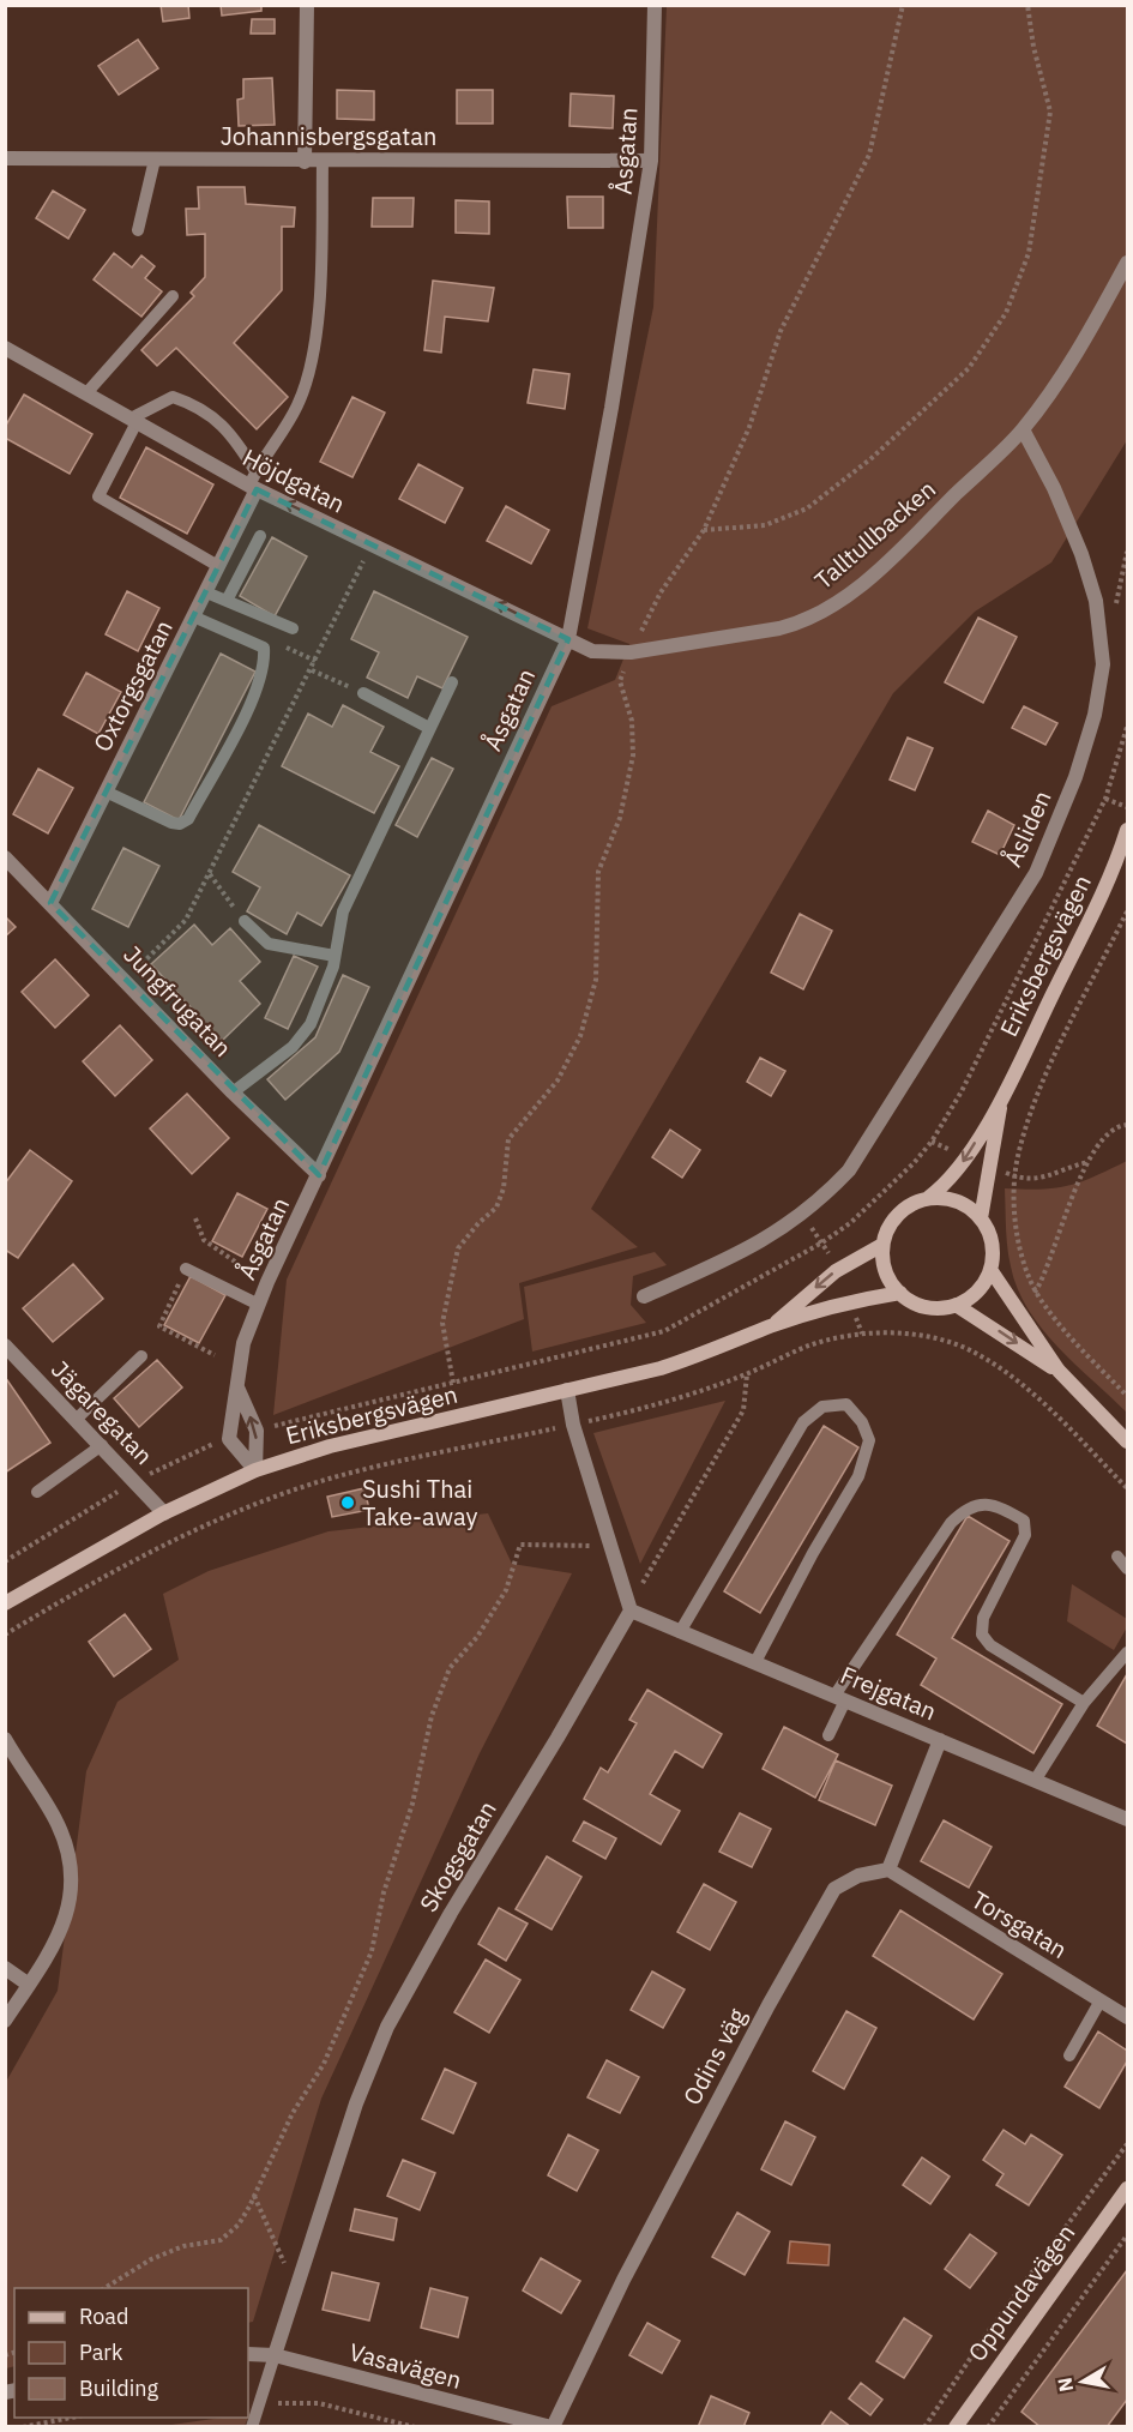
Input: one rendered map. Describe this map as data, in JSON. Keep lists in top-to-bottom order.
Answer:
{
  "streets": {
    "main road": ["Eriksbergsvägen", "Oppundavägen"],
    "street": [
      "Johannisbergsgatan",
      "Åsgatan",
      "Höjdgatan",
      "Talltullbacken",
      "Oxtorgsgatan",
      "Åsliden",
      "Jungfrugatan",
      "Jägaregatan",
      "Frejgatan",
      "Skogsgatan",
      "Torsgatan",
      "Odins väg",
      "Vasavägen"
    ]
  },
  "crossings": [
    ["Johannisbergsgatan", "Åsgatan"],
    ["Åsgatan", "Höjdgatan"],
    ["Åsgatan", "Talltullbacken"],
    ["Åsgatan", "Eriksbergsvägen"],
    ["Åsgatan", "Jungfrugatan"],
    ["Höjdgatan", "Talltullbacken"],
    ["Höjdgatan", "Oxtorgsgatan"],
    ["Talltullbacken", "Åsliden"],
    ["Oxtorgsgatan", "Jungfrugatan"],
    ["Eriksbergsvägen", "Jägaregatan"],
    ["Frejgatan", "Skogsgatan"],
    ["Skogsgatan", "Vasavägen"],
    ["Torsgatan", "Odins väg"],
    ["Odins väg", "Vasavägen"]
  ],
  "one_way": ["Höjdgatan"],
  "places": ["Sushi Thai Take-away"],
  "legend": ["Road", "Park", "Building"],
  "north": "left"
}
